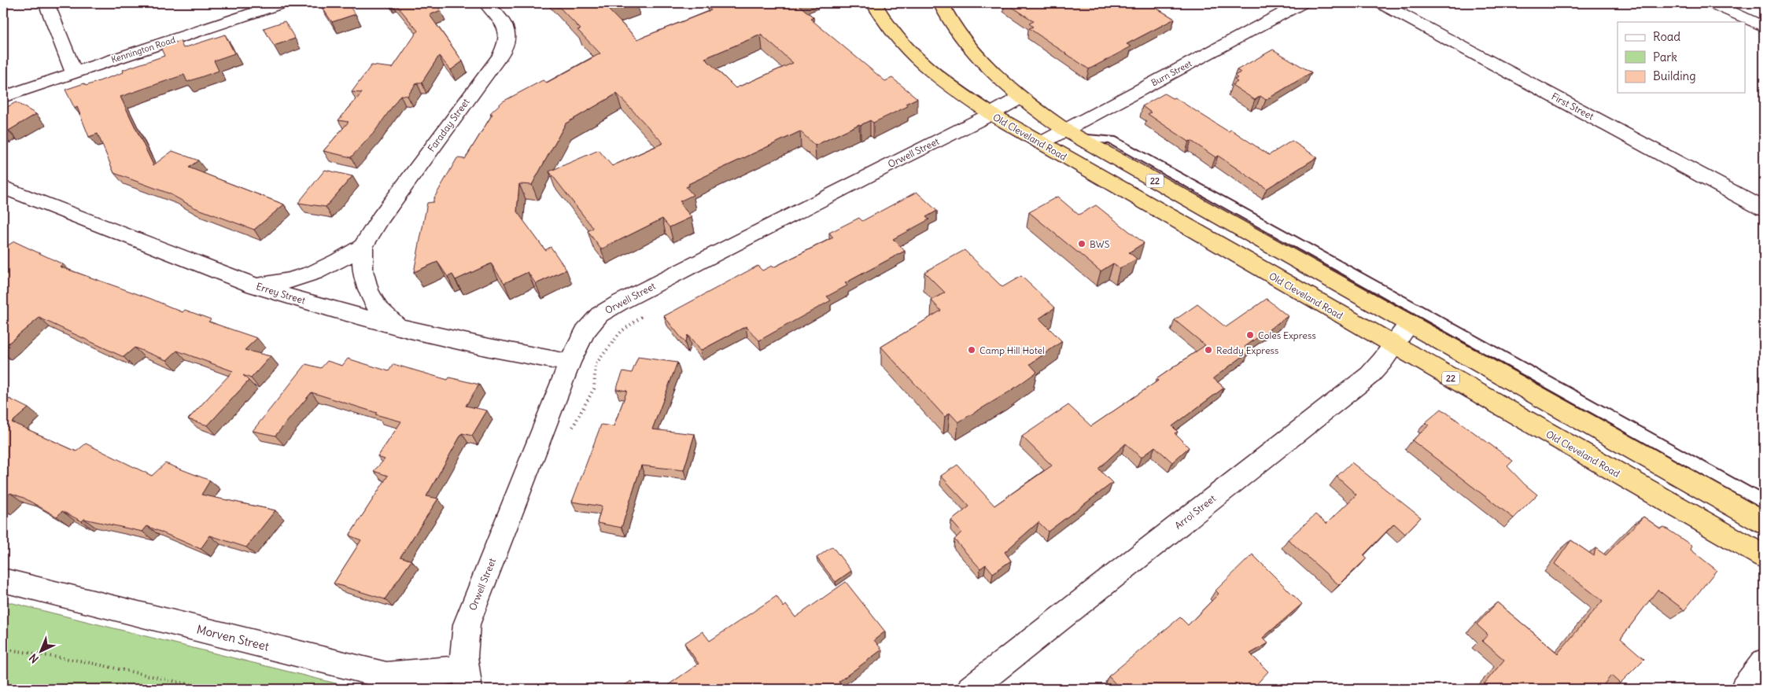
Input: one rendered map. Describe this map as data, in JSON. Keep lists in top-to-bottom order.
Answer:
{
  "streets": {
    "highway": ["Old Cleveland Road", "22"],
    "street": [
      "Kennington Road",
      "Burn Street",
      "First Street",
      "Faraday Street",
      "Orwell Street",
      "Errey Street",
      "Arrol Street",
      "Morven Street"
    ]
  },
  "crossings": [
    ["Burn Street", "Old Cleveland Road"],
    ["Burn Street", "22"],
    ["Faraday Street", "Errey Street"],
    ["Old Cleveland Road", "Orwell Street"],
    ["Old Cleveland Road", "Arrol Street"],
    ["Orwell Street", "22"],
    ["Orwell Street", "Errey Street"],
    ["Orwell Street", "Morven Street"],
    ["22", "Arrol Street"]
  ],
  "places": [
    "BWS",
    "Coles Express",
    "Camp Hill Hotel",
    "Reddy Express"
  ],
  "legend": ["Road", "Park", "Building"],
  "north": "bottom left"
}
